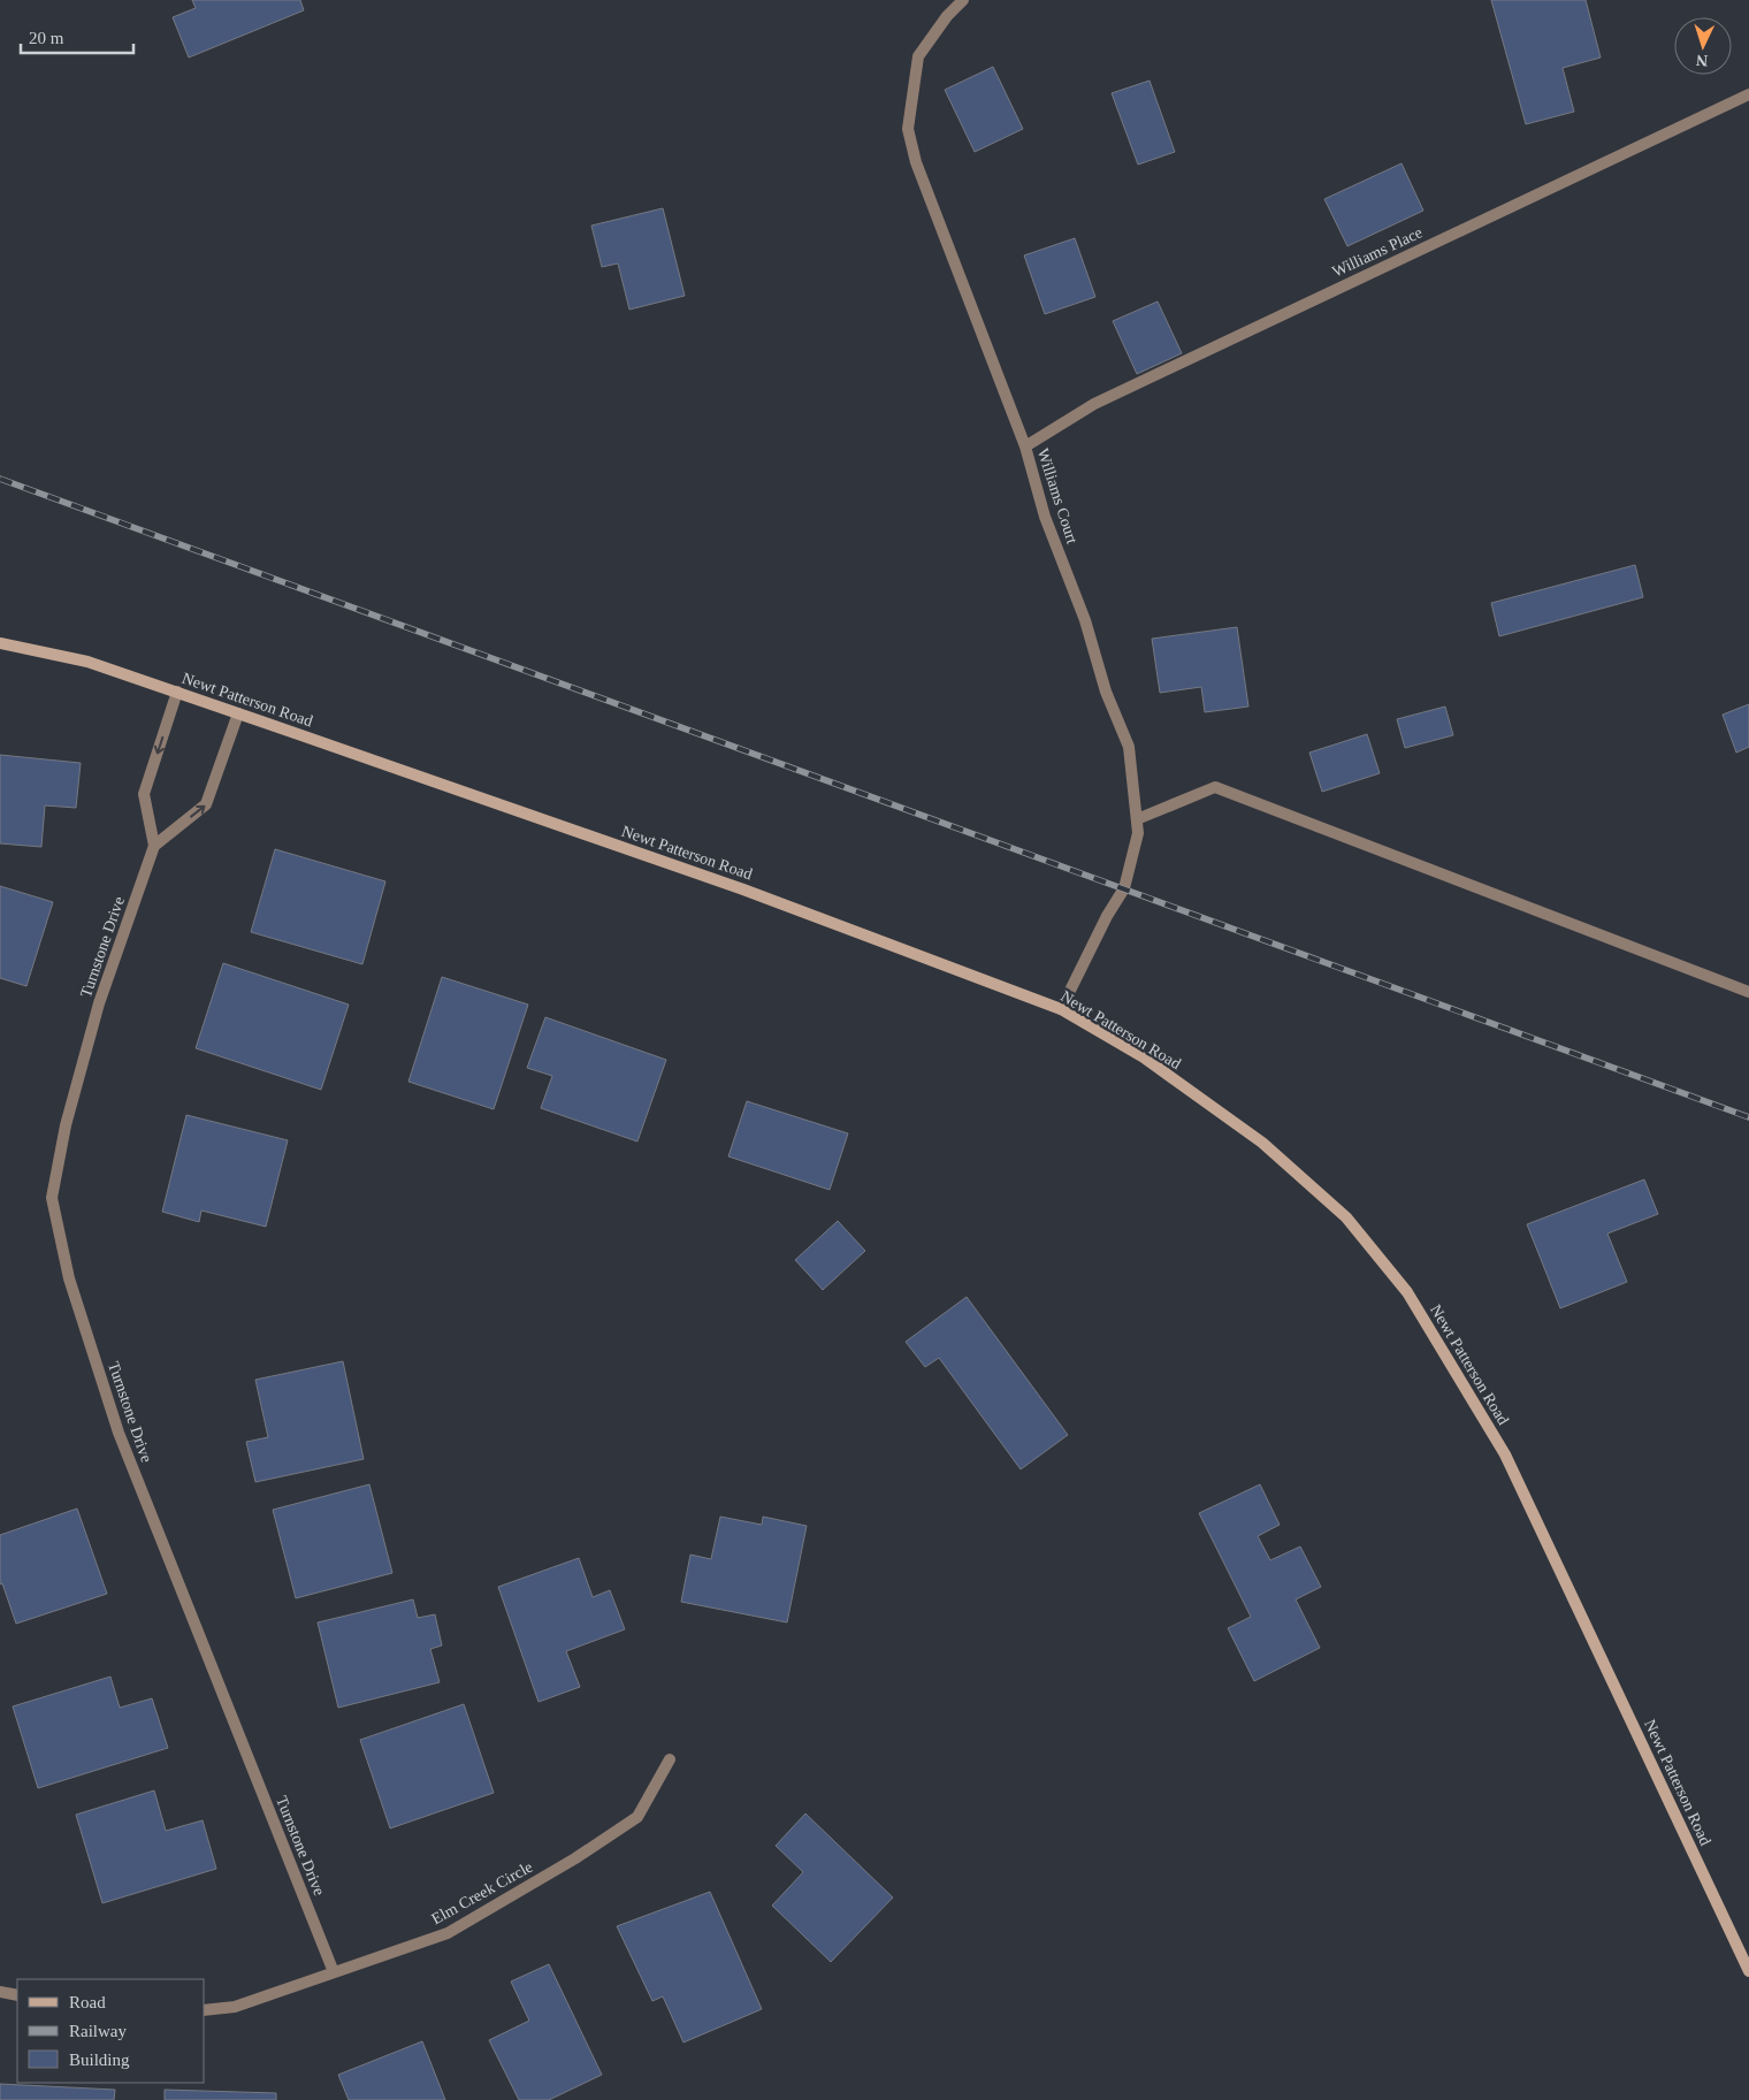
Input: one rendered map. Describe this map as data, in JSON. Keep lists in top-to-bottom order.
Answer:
{
  "streets": {
    "street": [
      "Williams Place",
      "Williams Court",
      "Newt Patterson Road",
      "Turnstone Drive",
      "Elm Creek Circle"
    ]
  },
  "crossings": [
    ["Williams Place", "Williams Court"],
    ["Williams Court", "Newt Patterson Road"],
    ["Newt Patterson Road", "Turnstone Drive"],
    ["Turnstone Drive", "Elm Creek Circle"]
  ],
  "legend": ["Road", "Railway", "Building"],
  "scale_bar": "20 m",
  "north": "bottom"
}
